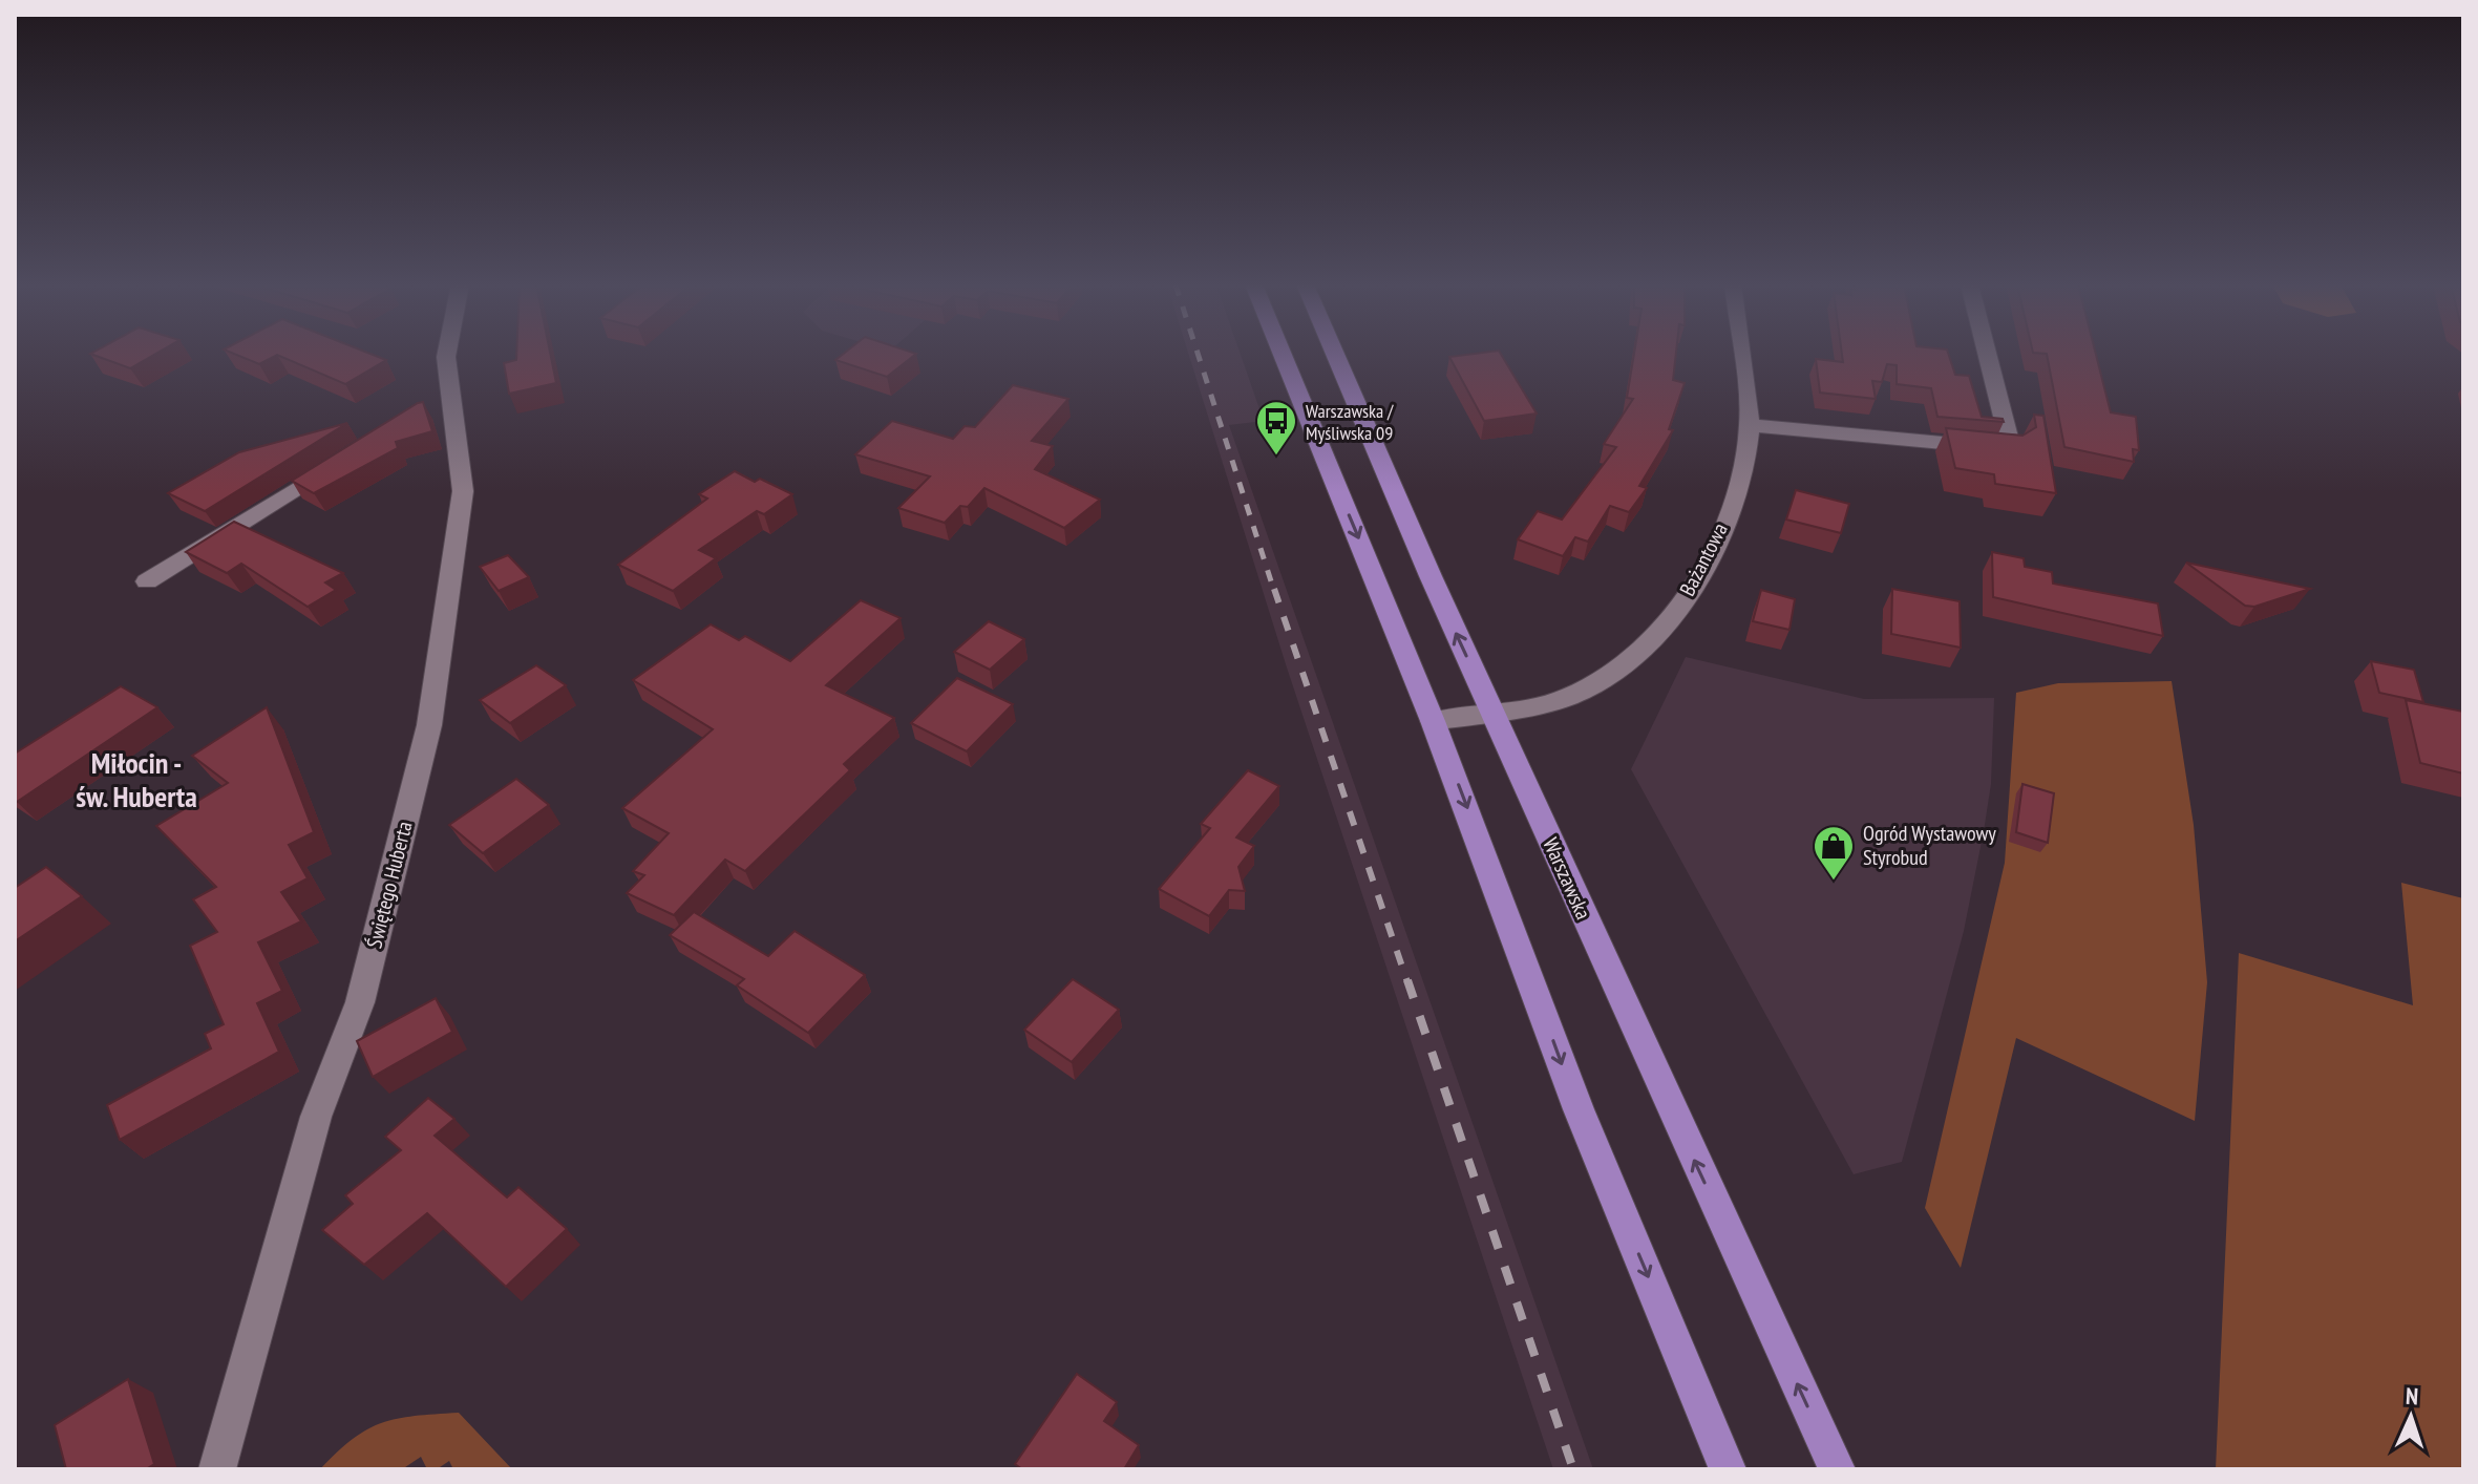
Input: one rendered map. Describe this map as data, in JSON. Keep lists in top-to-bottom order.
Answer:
{
  "streets": {
    "main road": ["Warszawska"],
    "street": ["Bażantowa", "Świętego Huberta"]
  },
  "crossings": [
    ["Bażantowa", "Warszawska"]
  ],
  "districts": ["Miłocin - św. Huberta"],
  "places": {
    "bus stop": ["Warszawska / Myśliwska 09"],
    "shop": ["Ogród Wystawowy Styrobud"]
  },
  "north": "top"
}
